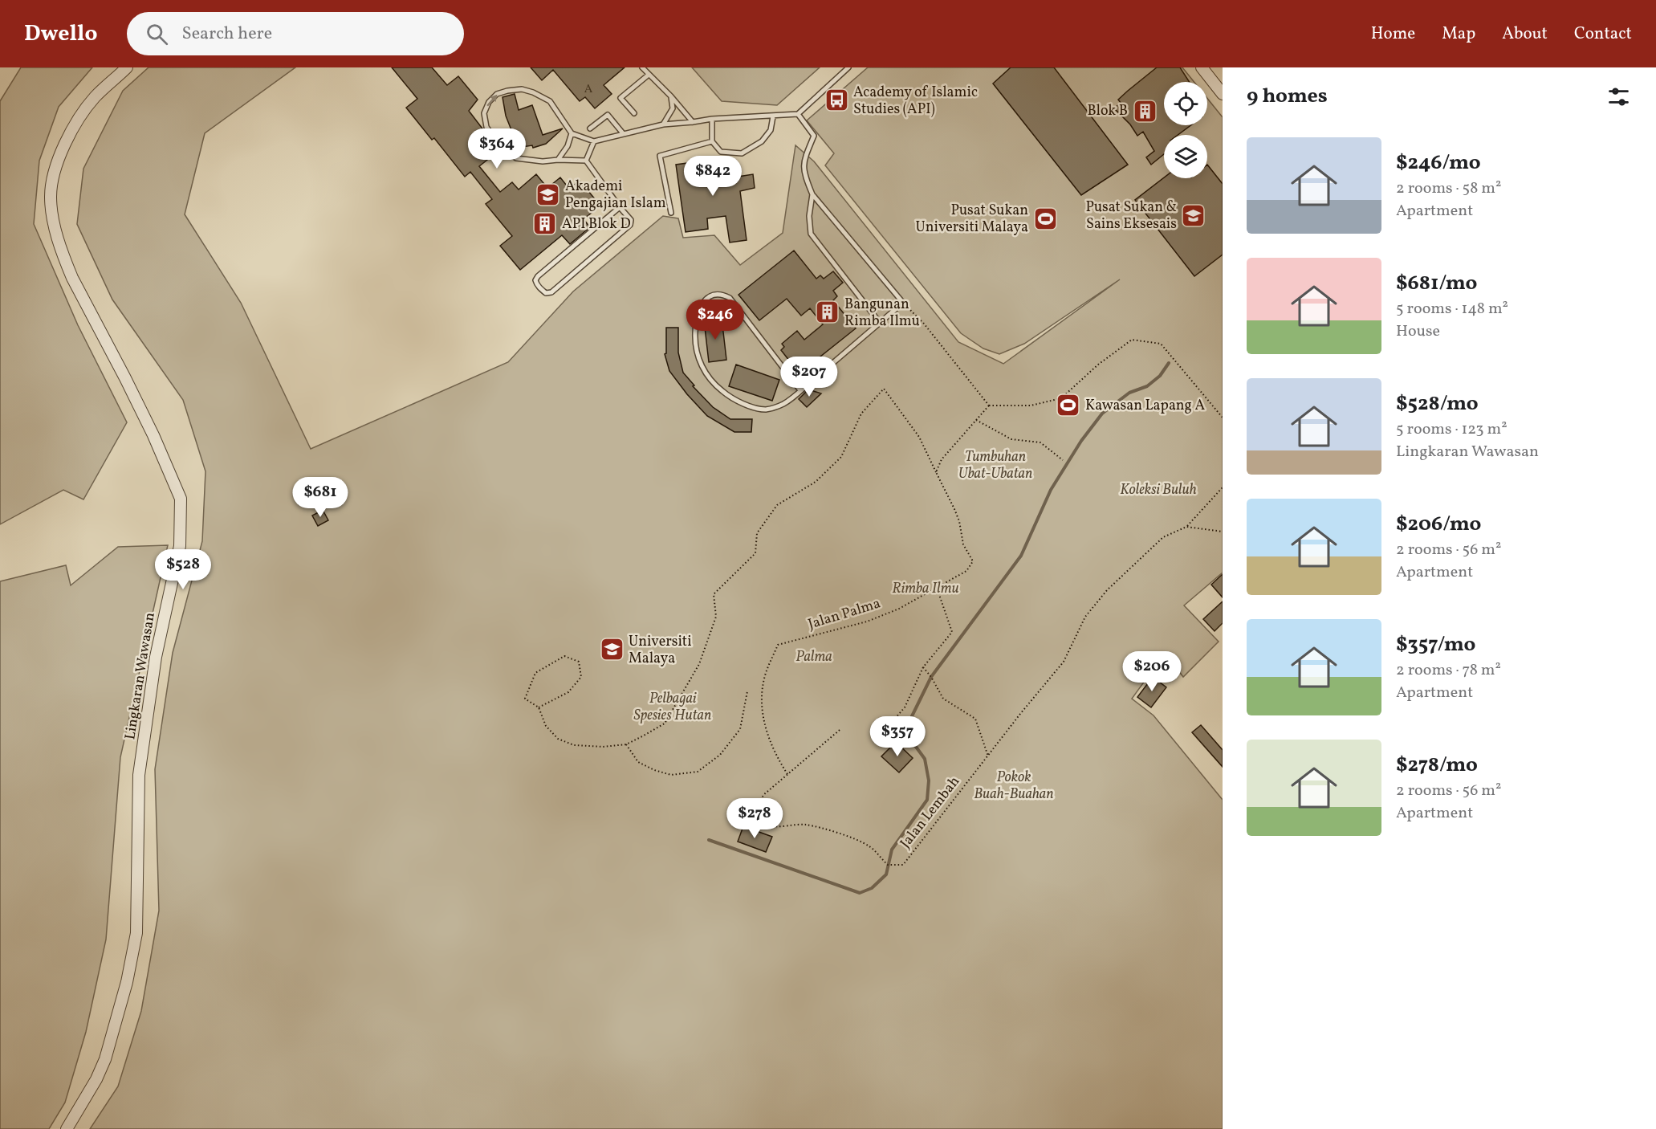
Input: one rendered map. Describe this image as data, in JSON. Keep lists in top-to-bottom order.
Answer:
{
  "streets": {
    "street": ["Lingkaran Wawasan"],
    "path": ["Jalan Palma", "Jalan Lembah"]
  },
  "crossings": [
    ["Jalan Palma", "Jalan Lembah"]
  ],
  "parks": [
    "Tumbuhan Ubat-Ubatan",
    "Koleksi Buluh",
    "Rimba Ilmu",
    "Palma",
    "Pelbagai Spesies Hutan",
    "Pokok Buah-Buahan"
  ],
  "places": {
    "bus stop": ["Academy of Islamic Studies (API)"],
    "building": ["Blok B", "API Blok D", "Bangunan Rimba Ilmu"],
    "school or university": ["Akademi Pengajian Islam", "Pusat Sukan & Sains Eksesais", "Universiti Malaya"],
    "sports": ["Pusat Sukan Universiti Malaya", "Kawasan Lapang A"]
  },
  "house_numbers": ["A"],
  "page": {
    "header": "Dwello",
    "search": "Search here",
    "nav": [
      "Home",
      "Map",
      "About",
      "Contact"
    ],
    "heading": "9 homes",
    "list": [
      {
        "name": "$246/mo",
        "note": "2 rooms · 58 m² · Apartment"
      },
      {
        "name": "$681/mo",
        "note": "5 rooms · 148 m² · House"
      },
      {
        "name": "$528/mo",
        "note": "5 rooms · 123 m² · Lingkaran Wawasan"
      },
      {
        "name": "$206/mo",
        "note": "2 rooms · 56 m² · Apartment"
      },
      {
        "name": "$357/mo",
        "note": "2 rooms · 78 m² · Apartment"
      },
      {
        "name": "$278/mo",
        "note": "2 rooms · 56 m² · Apartment"
      }
    ],
    "price": [
      "$364",
      "$842",
      "$246",
      "$207",
      "$681",
      "$528",
      "$206",
      "$357",
      "$278"
    ]
  }
}
